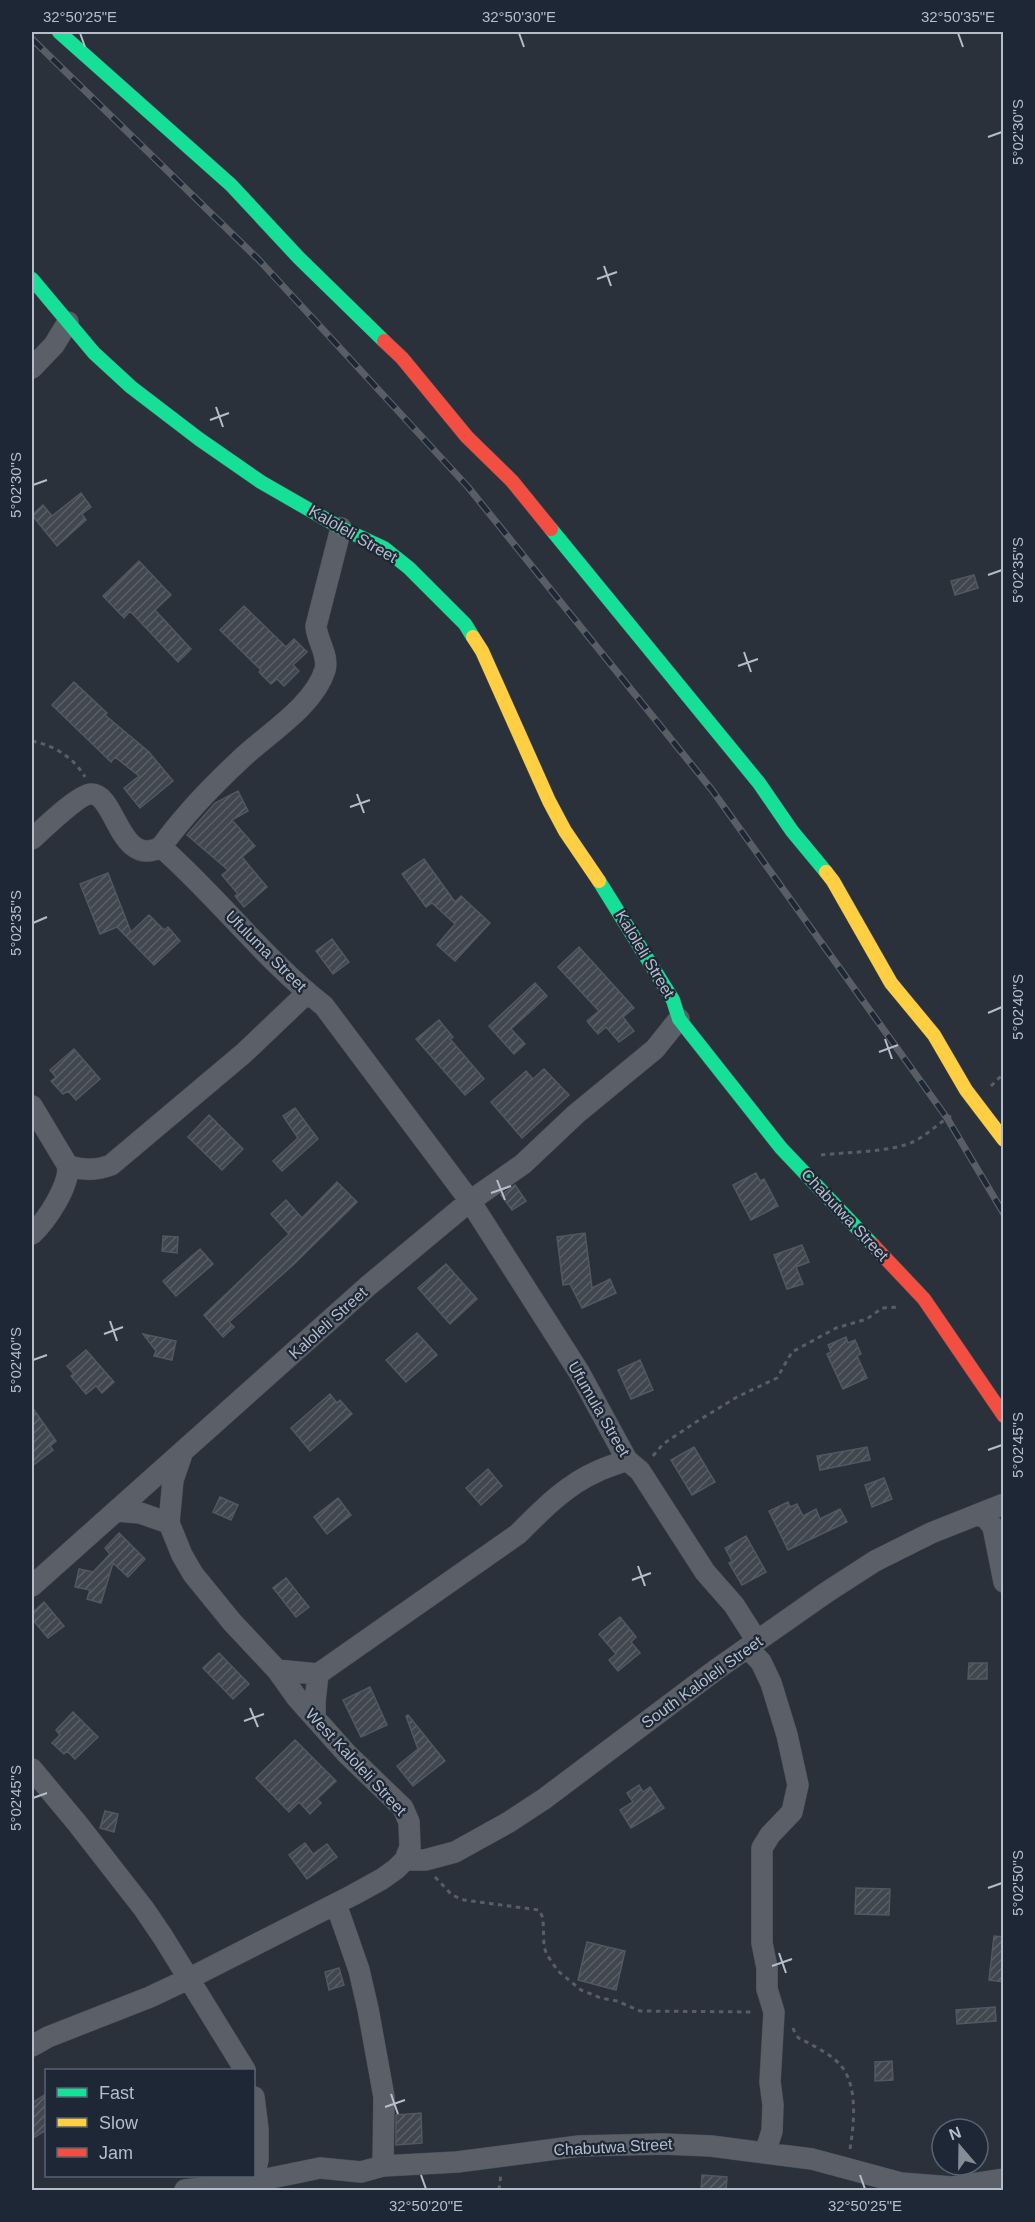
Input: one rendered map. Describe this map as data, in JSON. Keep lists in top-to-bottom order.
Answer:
{
  "streets": {
    "street": [
      "Kaloleli Street",
      "Ufuluma Street",
      "Chabutwa Street",
      "Ufumula Street",
      "South Kaloleli Street",
      "West Kaloleli Street"
    ]
  },
  "crossings": [
    ["Kaloleli Street", "Ufuluma Street"],
    ["Kaloleli Street", "Chabutwa Street"],
    ["Kaloleli Street", "Ufumula Street"],
    ["Ufuluma Street", "Ufumula Street"],
    ["Chabutwa Street", "Ufumula Street"],
    ["Ufumula Street", "South Kaloleli Street"],
    ["South Kaloleli Street", "West Kaloleli Street"]
  ],
  "legend": ["Fast", "Slow", "Jam"],
  "north": "top",
  "coordinates": [
    "32°50'25\"E",
    "32°50'30\"E",
    "32°50'35\"E",
    "5°02'30\"S",
    "5°02'35\"S",
    "5°02'40\"S",
    "5°02'45\"S",
    "5°02'50\"S",
    "32°50'20\"E"
  ]
}
